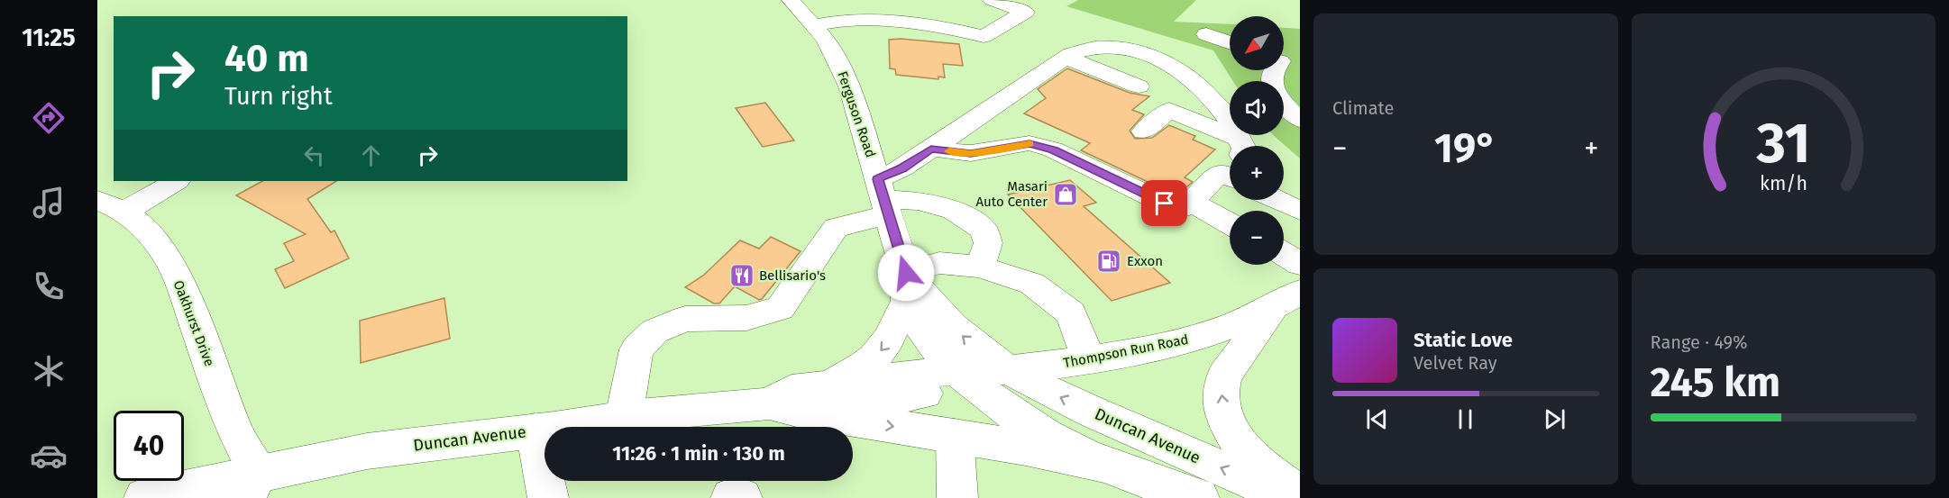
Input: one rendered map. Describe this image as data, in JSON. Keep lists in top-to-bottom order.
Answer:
{
  "streets": {
    "main road": [
      "Ferguson Road",
      "Oakhurst Drive",
      "Thompson Run Road",
      "Duncan Avenue"
    ]
  },
  "crossings": [
    ["Ferguson Road", "Thompson Run Road"],
    ["Ferguson Road", "Duncan Avenue"],
    ["Oakhurst Drive", "Duncan Avenue"],
    ["Thompson Run Road", "Duncan Avenue"]
  ],
  "places": {
    "shop": ["Masari Auto Center"],
    "fuel station": ["Exxon"],
    "restaurant": ["Bellisario's"]
  },
  "north": "bottom left",
  "page": {
    "tabs": "11:25",
    "tile": [
      "Climate",
      ["Range · 49%", "245 km"]
    ],
    "map_buttons": ["+", "−"],
    "turn": ["40 m", "Turn right"],
    "heat": ["−", "19°", "+"],
    "song": ["Static Love", "Velvet Ray"],
    "limit": "40",
    "trip": "11:26 · 1 min · 130 m",
    "gauge": ["31", "km/h"]
  }
}
